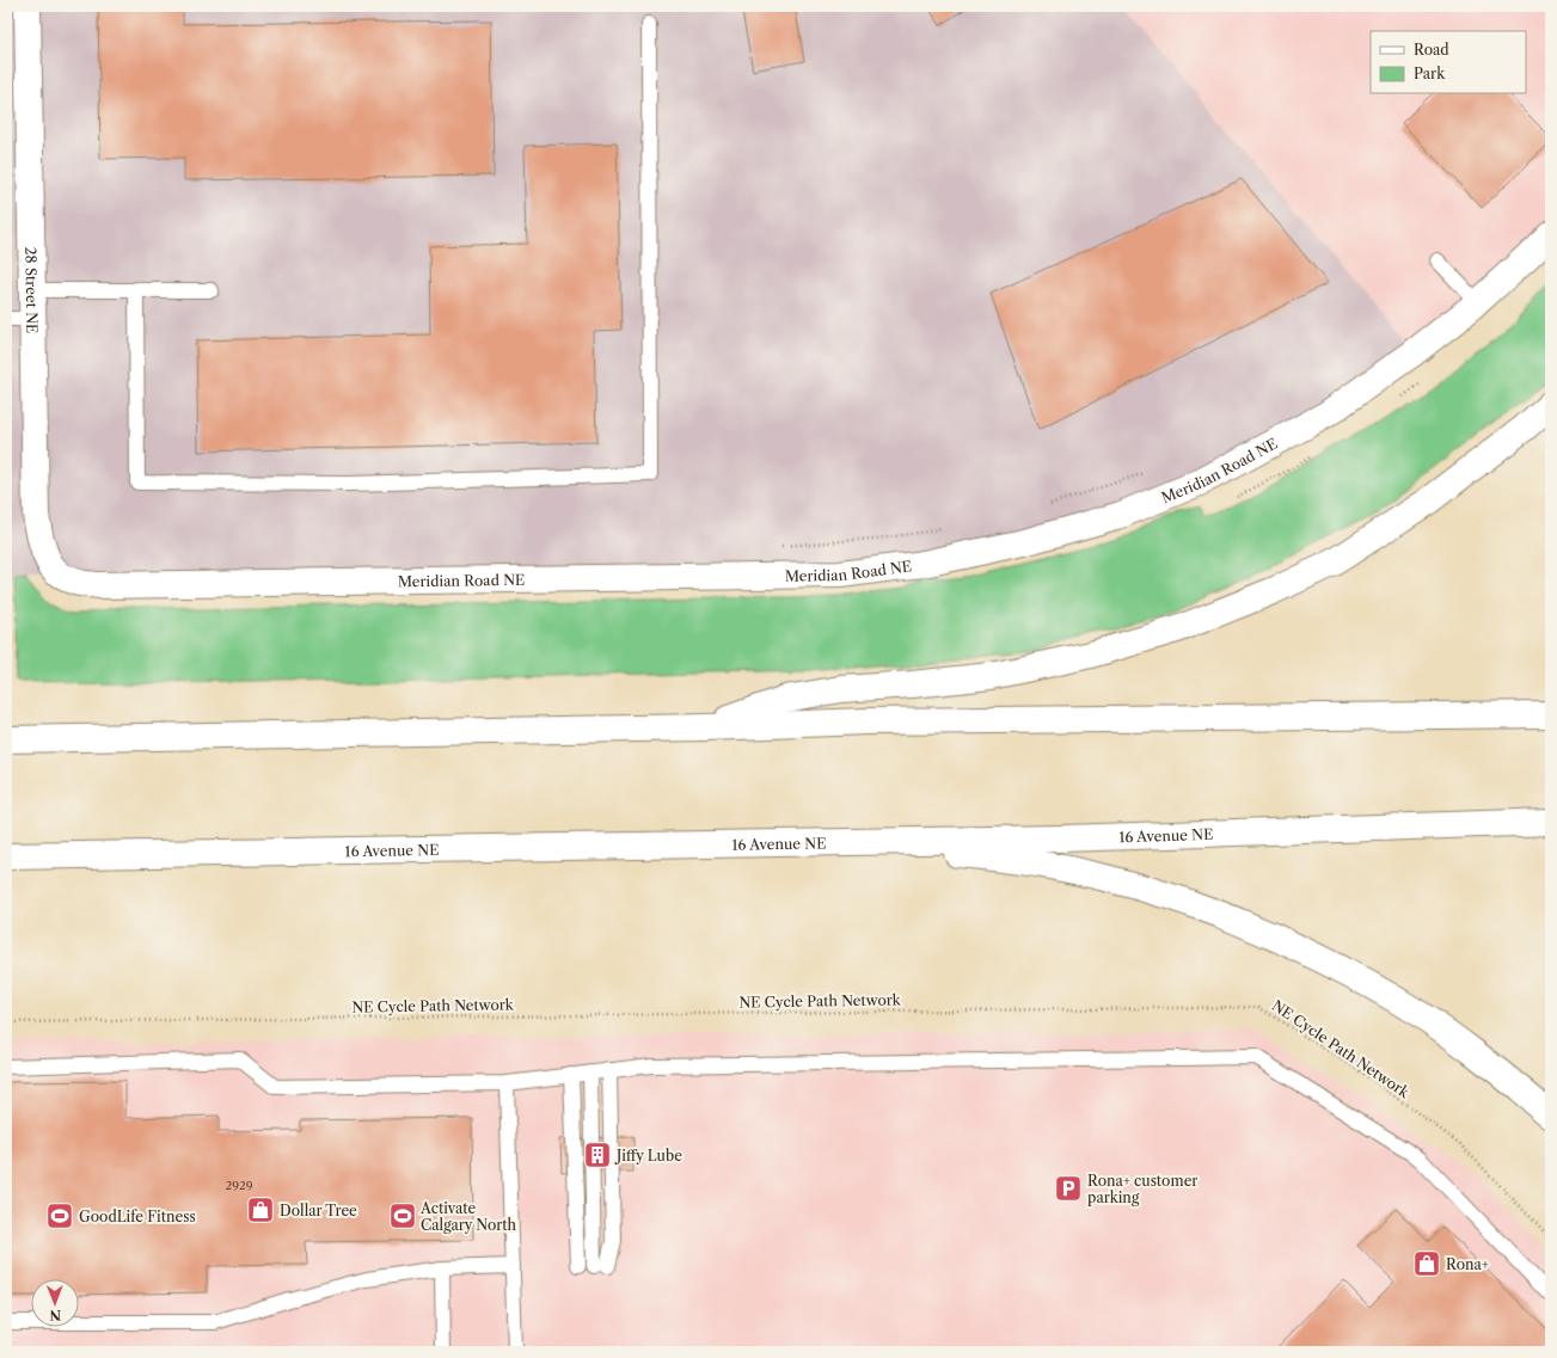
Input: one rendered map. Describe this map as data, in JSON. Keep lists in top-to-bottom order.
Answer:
{
  "streets": {
    "main road": ["28 Street NE", "Meridian Road NE", "16 Avenue NE"],
    "path": ["NE Cycle Path Network"]
  },
  "crossings": [
    ["28 Street NE", "Meridian Road NE"]
  ],
  "places": {
    "building": ["Jiffy Lube"],
    "parking": ["Rona+ customer parking"],
    "shop": ["Dollar Tree", "Rona+"],
    "sports": ["GoodLife Fitness", "Activate Calgary North"]
  },
  "house_numbers": ["2929"],
  "legend": ["Road", "Park"],
  "north": "bottom"
}
